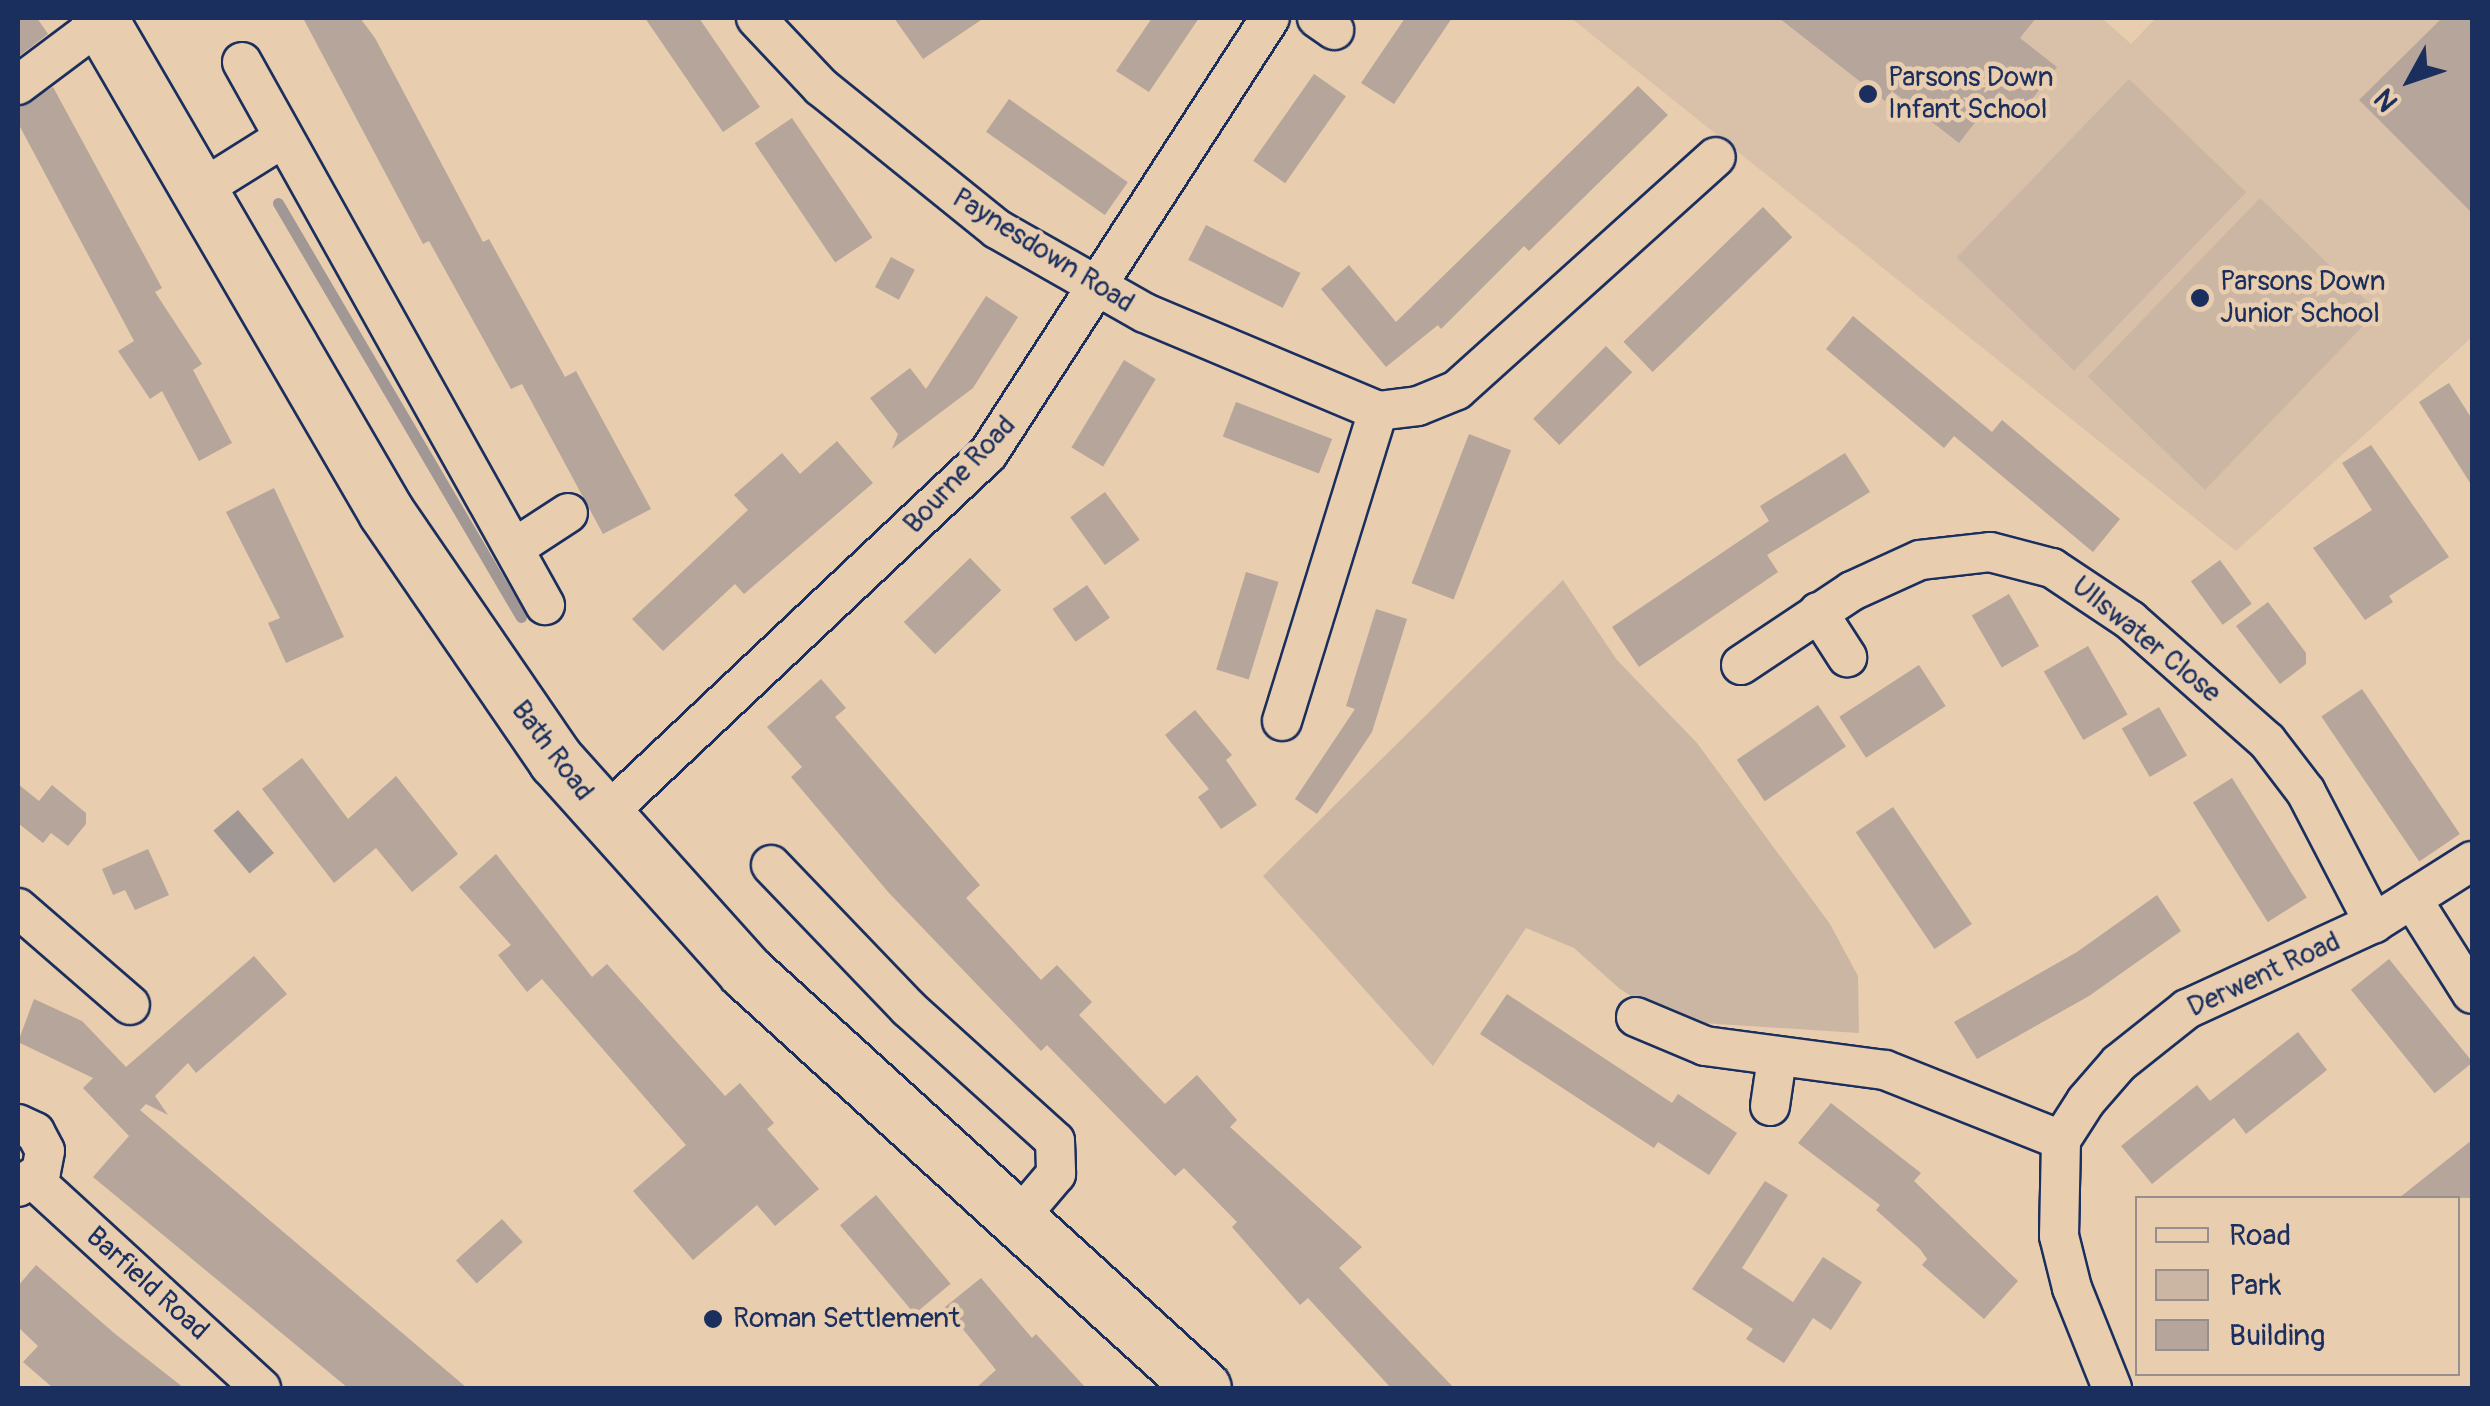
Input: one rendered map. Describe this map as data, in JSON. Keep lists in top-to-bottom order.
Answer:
{
  "streets": {
    "main road": ["Bath Road"],
    "street": [
      "Paynesdown Road",
      "Bourne Road",
      "Ullswater Close",
      "Derwent Road",
      "Barfield Road"
    ]
  },
  "crossings": [
    ["Paynesdown Road", "Bourne Road"],
    ["Bourne Road", "Bath Road"],
    ["Ullswater Close", "Derwent Road"]
  ],
  "places": ["Parsons Down Infant School", "Parsons Down Junior School", "Roman Settlement"],
  "legend": ["Road", "Park", "Building"],
  "north": "bottom left"
}
